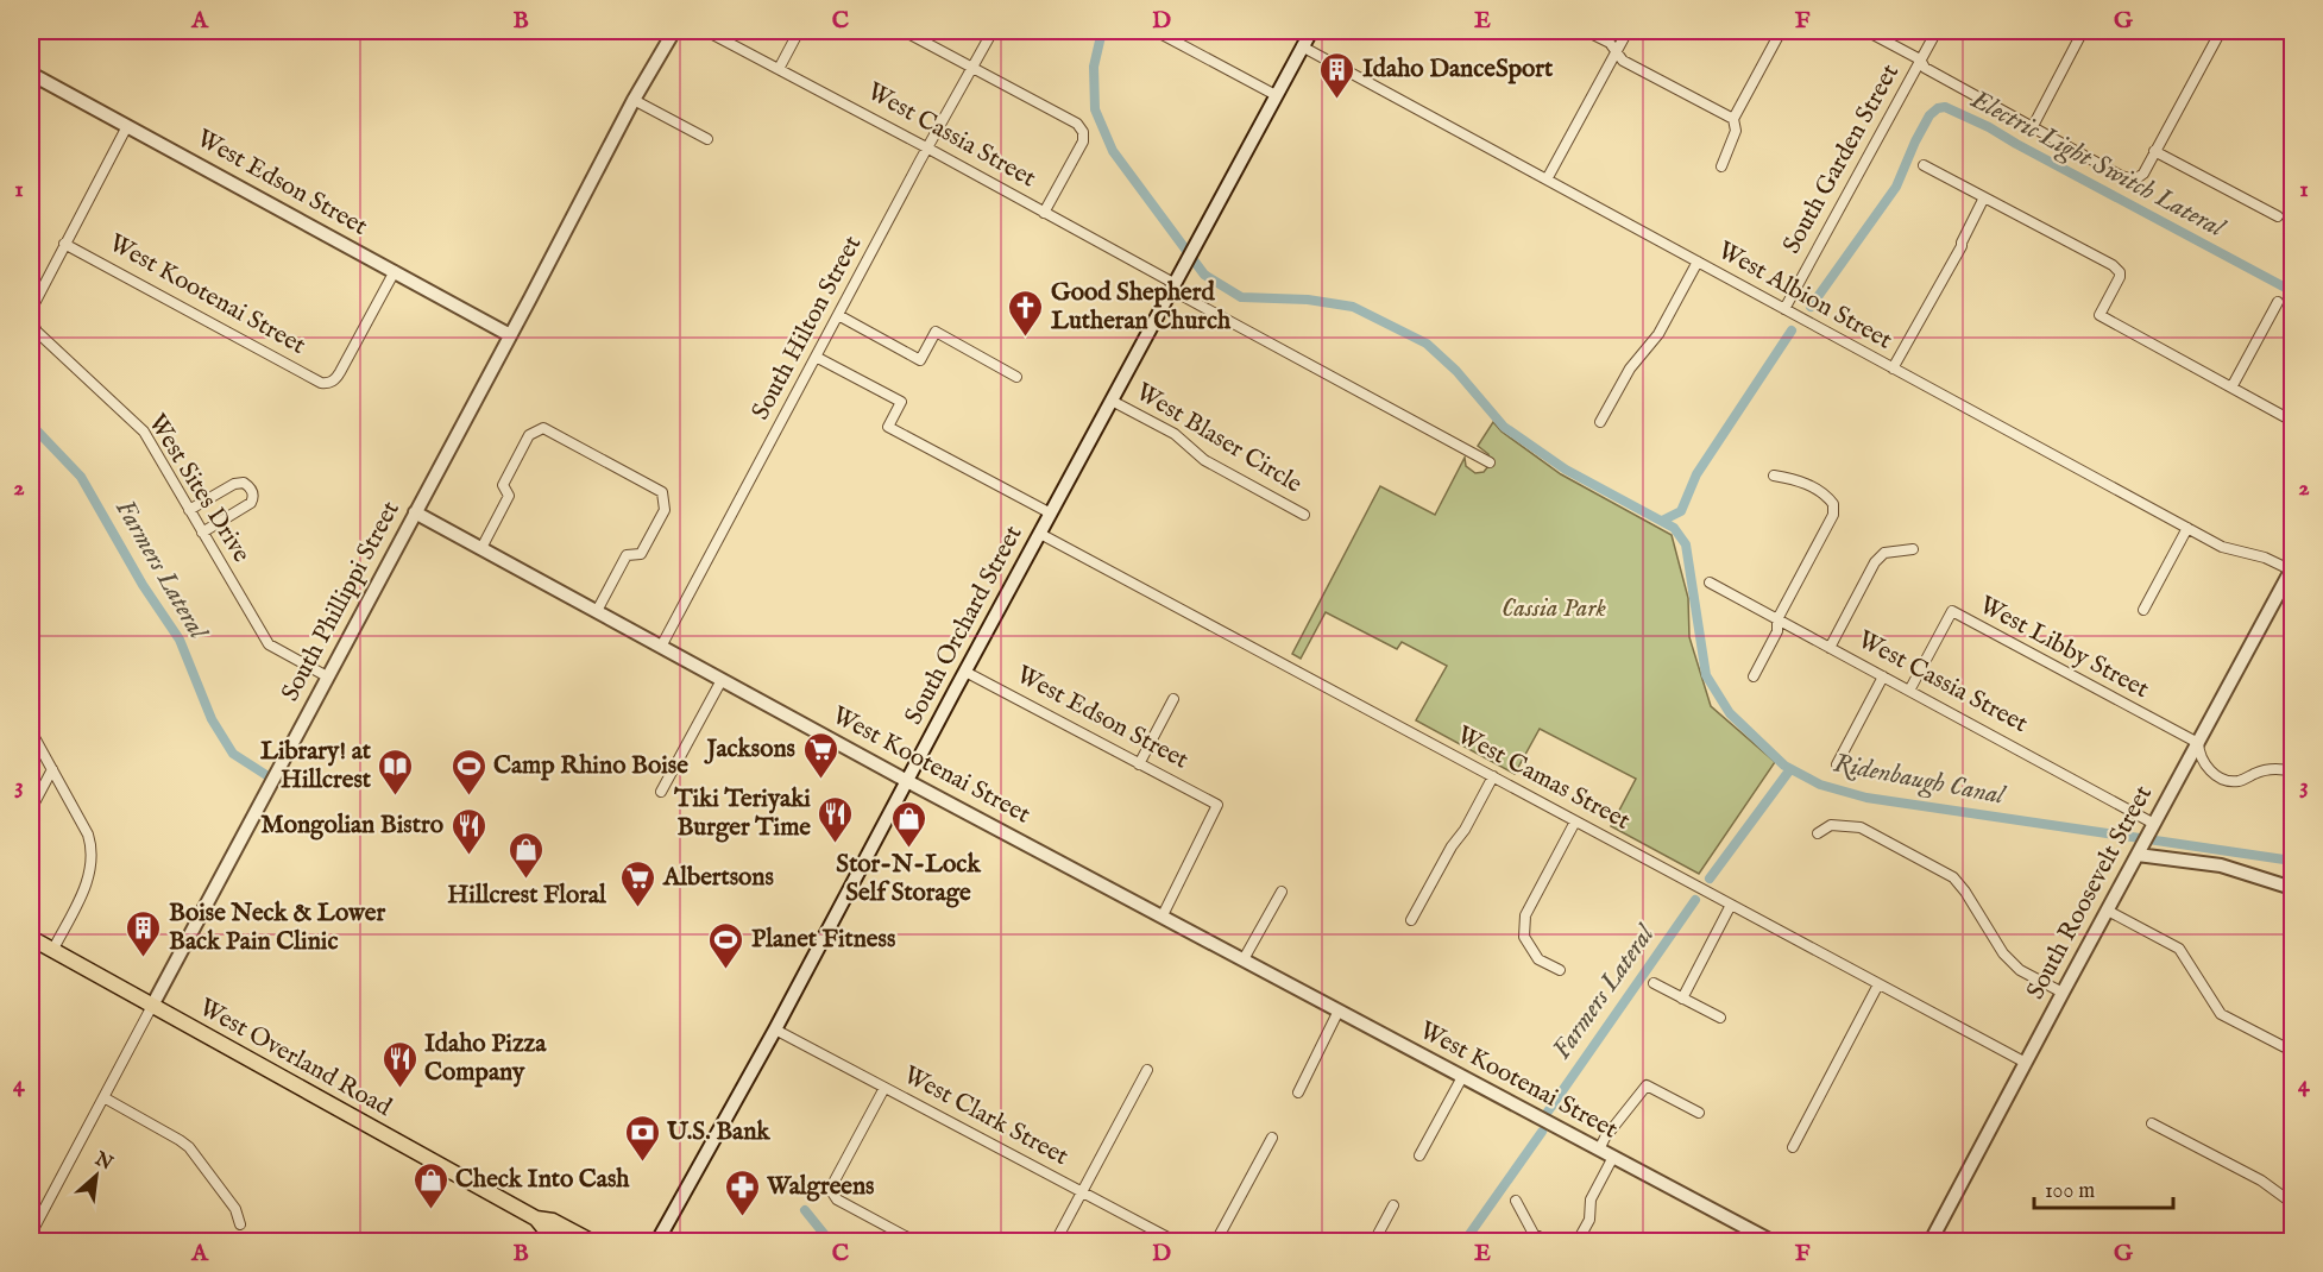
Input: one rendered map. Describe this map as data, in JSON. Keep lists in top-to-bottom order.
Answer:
{
  "streets": {
    "main road": ["West Overland Road"],
    "street": [
      "West Cassia Street",
      "South Garden Street",
      "West Edson Street",
      "West Kootenai Street",
      "West Albion Street",
      "South Hilton Street",
      "West Blaser Circle",
      "West Sites Drive",
      "South Phillippi Street",
      "South Orchard Street",
      "West Libby Street",
      "West Camas Street",
      "South Roosevelt Street",
      "West Clark Street"
    ]
  },
  "crossings": [
    ["West Cassia Street", "South Hilton Street"],
    ["West Cassia Street", "South Orchard Street"],
    ["West Cassia Street", "West Libby Street"],
    ["West Cassia Street", "South Roosevelt Street"],
    ["South Garden Street", "West Albion Street"],
    ["West Edson Street", "West Kootenai Street"],
    ["West Edson Street", "South Phillippi Street"],
    ["West Edson Street", "South Orchard Street"],
    ["West Kootenai Street", "South Hilton Street"],
    ["West Kootenai Street", "South Phillippi Street"],
    ["West Kootenai Street", "South Orchard Street"],
    ["West Albion Street", "South Orchard Street"],
    ["West Albion Street", "South Roosevelt Street"],
    ["West Blaser Circle", "South Orchard Street"],
    ["West Sites Drive", "South Phillippi Street"],
    ["South Phillippi Street", "West Overland Road"],
    ["South Orchard Street", "West Camas Street"],
    ["South Orchard Street", "West Clark Street"],
    ["West Libby Street", "South Roosevelt Street"],
    ["West Camas Street", "South Roosevelt Street"]
  ],
  "water": ["Electric Light Switch Lateral", "Farmers Lateral", "Ridenbaugh Canal"],
  "parks": ["Cassia Park"],
  "places": {
    "building": ["Idaho DanceSport", "Boise Neck & Lower Back Pain Clinic"],
    "church": ["Good Shepherd Lutheran Church"],
    "supermarket": ["Jacksons", "Albertsons"],
    "library": ["Library! at Hillcrest"],
    "sports": ["Camp Rhino Boise", "Planet Fitness"],
    "restaurant": ["Tiki Teriyaki Burger Time", "Mongolian Bistro", "Idaho Pizza Company"],
    "shop": ["Stor-N-Lock Self Storage", "Hillcrest Floral", "Check Into Cash"],
    "bank": ["U.S. Bank"],
    "pharmacy": ["Walgreens"]
  },
  "scale_bar": "100 m",
  "north": "top right",
  "grid": {
    "columns": [
      "A",
      "B",
      "C",
      "D",
      "E",
      "F",
      "G"
    ],
    "rows": [
      "1",
      "2",
      "3",
      "4"
    ]
  }
}
